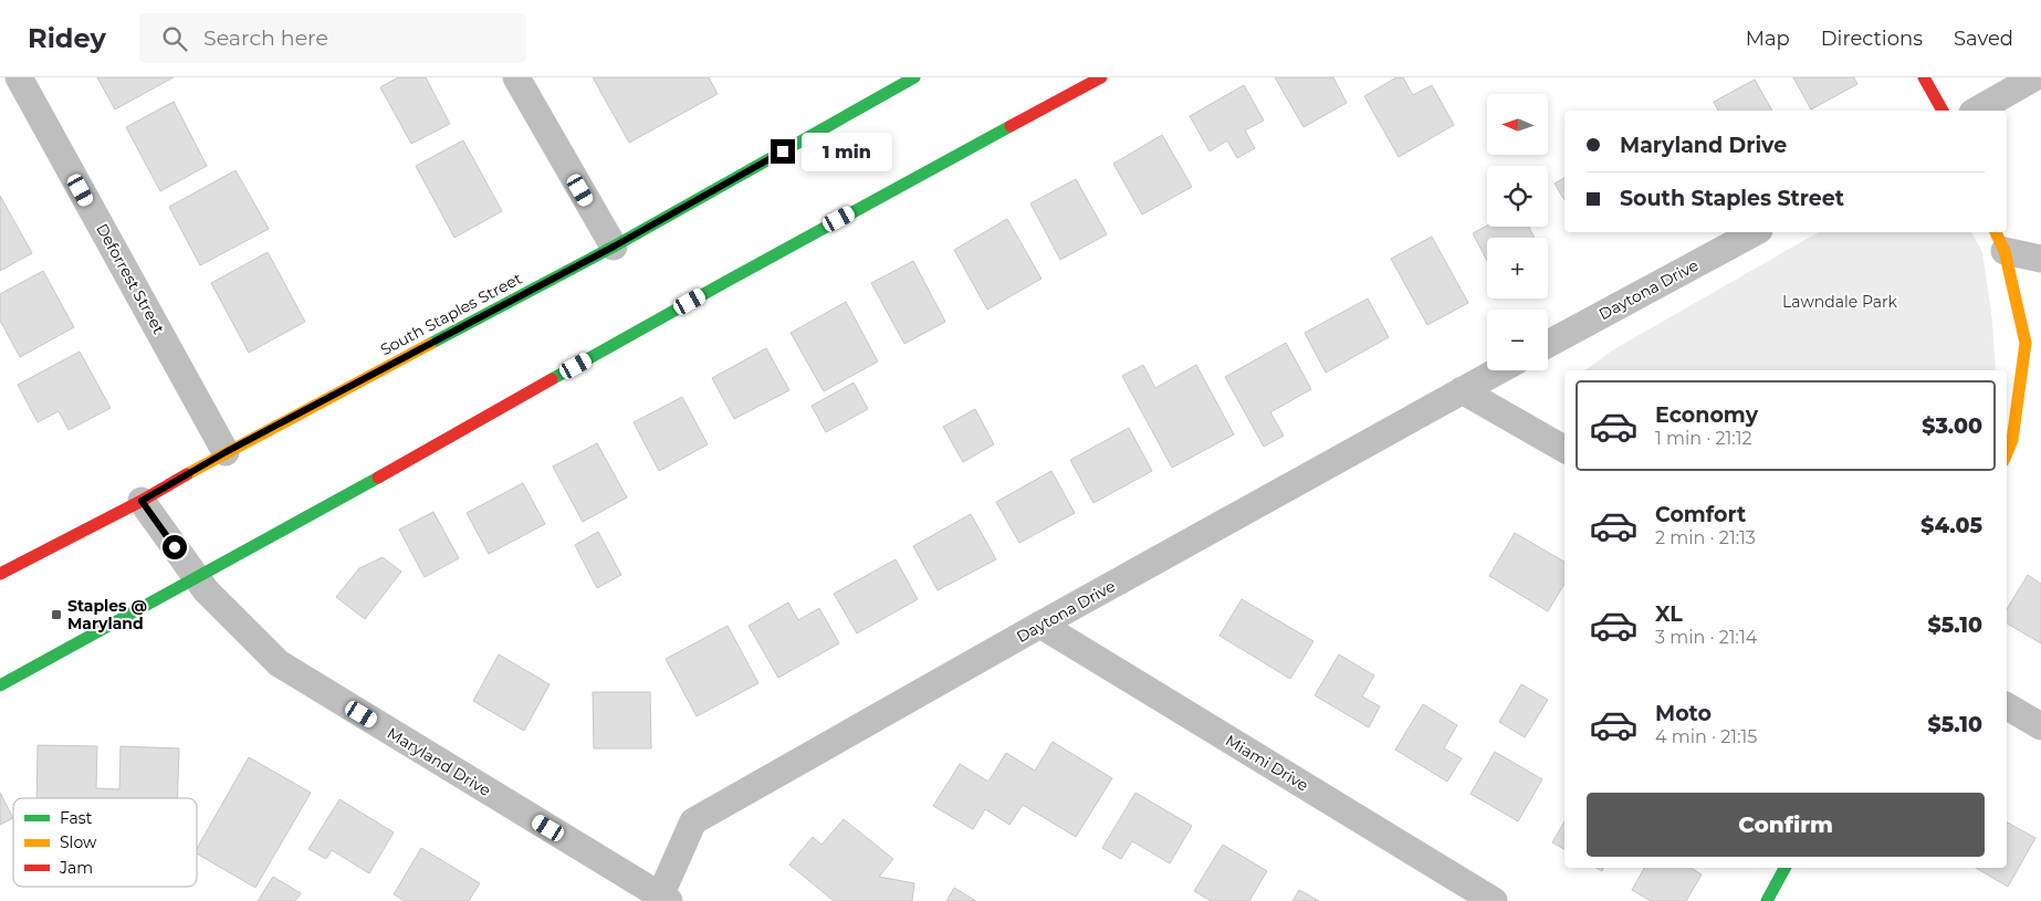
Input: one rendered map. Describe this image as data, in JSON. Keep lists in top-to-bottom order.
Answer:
{
  "streets": {
    "street": [
      "Deforrest Street",
      "Daytona Drive",
      "South Staples Street",
      "Maryland Drive",
      "Miami Drive"
    ]
  },
  "crossings": [
    ["Deforrest Street", "South Staples Street"],
    ["Daytona Drive", "Maryland Drive"],
    ["Daytona Drive", "Miami Drive"],
    ["South Staples Street", "Maryland Drive"]
  ],
  "parks": ["Lawndale Park"],
  "places": {
    "transit": ["Staples @ Maryland"]
  },
  "legend": ["Fast", "Slow", "Jam"],
  "north": "left",
  "page": {
    "header": "Ridey",
    "search": "Search here",
    "nav": ["Map", "Directions", "Saved"],
    "map_buttons": ["+", "−"],
    "banner": ["Maryland Drive", "South Staples Street"],
    "bubble": "1 min",
    "list": [
      {
        "name": "Economy",
        "note": "1 min · 21:12",
        "value": "$3.00"
      },
      {
        "name": "Comfort",
        "note": "2 min · 21:13",
        "value": "$4.05"
      },
      {
        "name": "XL",
        "note": "3 min · 21:14",
        "value": "$5.10"
      },
      {
        "name": "Moto",
        "note": "4 min · 21:15",
        "value": "$5.10"
      }
    ],
    "buttons": "Confirm"
  }
}
